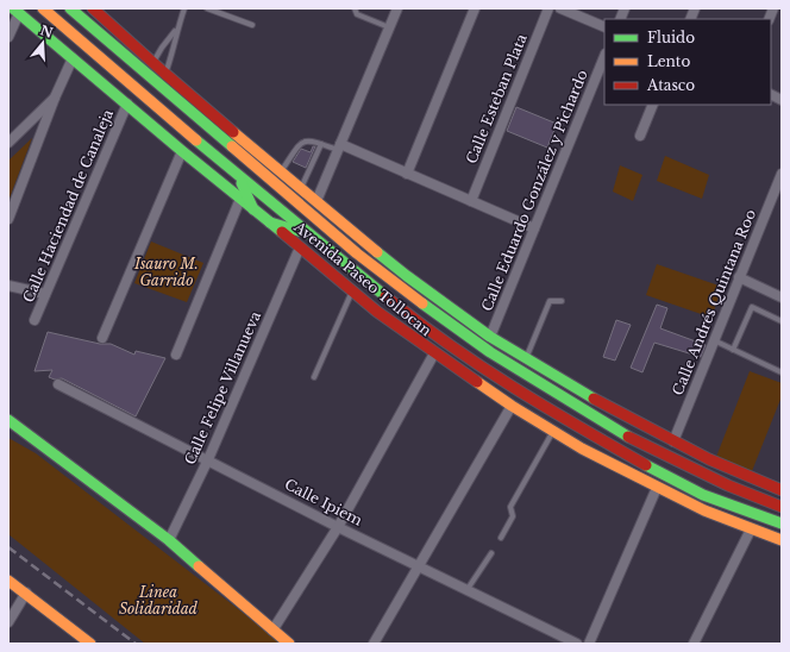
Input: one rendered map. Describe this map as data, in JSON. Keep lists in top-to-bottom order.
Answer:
{
  "streets": {
    "main road": ["Avenida Paseo Tollocan"],
    "street": [
      "Calle Esteban Plata",
      "Calle Eduardo González y Pichardo",
      "Calle Haciendad de Canaleja",
      "Calle Andrés Quintana Roo",
      "Calle Felipe Villanueva",
      "Calle Ipiem"
    ]
  },
  "crossings": [
    ["Calle Eduardo González y Pichardo", "Avenida Paseo Tollocan"],
    ["Calle Haciendad de Canaleja", "Avenida Paseo Tollocan"],
    ["Avenida Paseo Tollocan", "Calle Andrés Quintana Roo"],
    ["Avenida Paseo Tollocan", "Calle Felipe Villanueva"],
    ["Calle Felipe Villanueva", "Calle Ipiem"]
  ],
  "parks": ["Isauro M. Garrido", "Linea Solidaridad"],
  "legend": ["Fluido", "Lento", "Atasco"],
  "north": "top"
}
